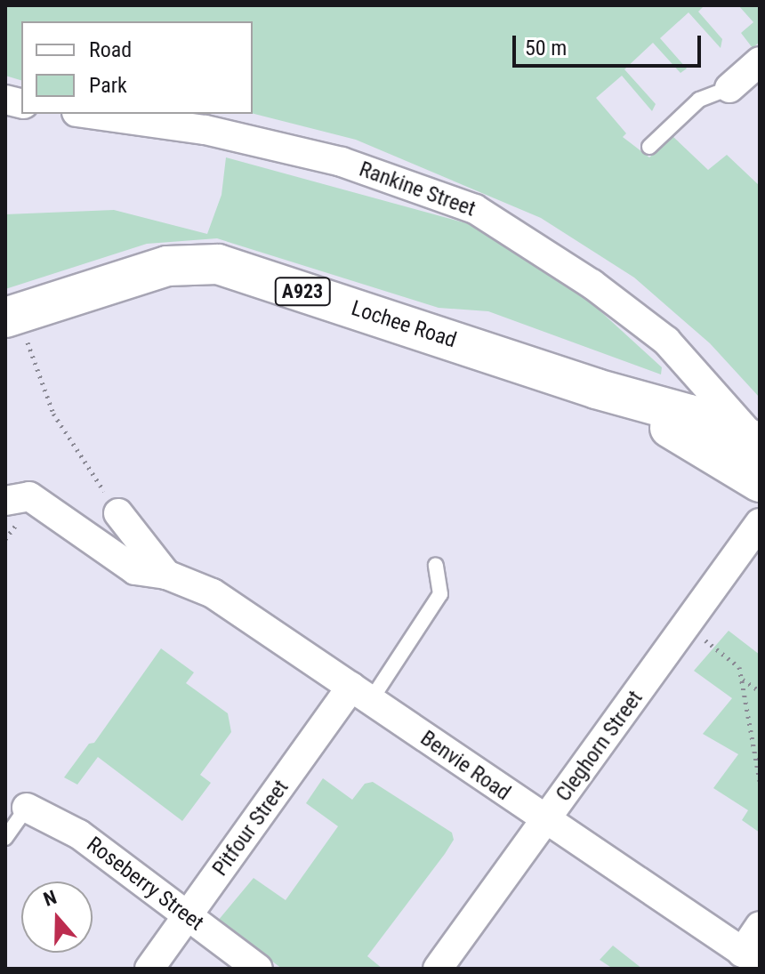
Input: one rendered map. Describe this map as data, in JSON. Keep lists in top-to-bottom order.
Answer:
{
  "streets": {
    "main road": ["A923", "Lochee Road"],
    "street": [
      "Rankine Street",
      "Cleghorn Street",
      "Benvie Road",
      "Pitfour Street",
      "Roseberry Street"
    ]
  },
  "crossings": [
    ["Rankine Street", "Lochee Road"],
    ["Cleghorn Street", "Benvie Road"],
    ["Benvie Road", "Pitfour Street"],
    ["Pitfour Street", "Roseberry Street"]
  ],
  "legend": ["Road", "Park"],
  "scale_bar": "50 m",
  "north": "top"
}
